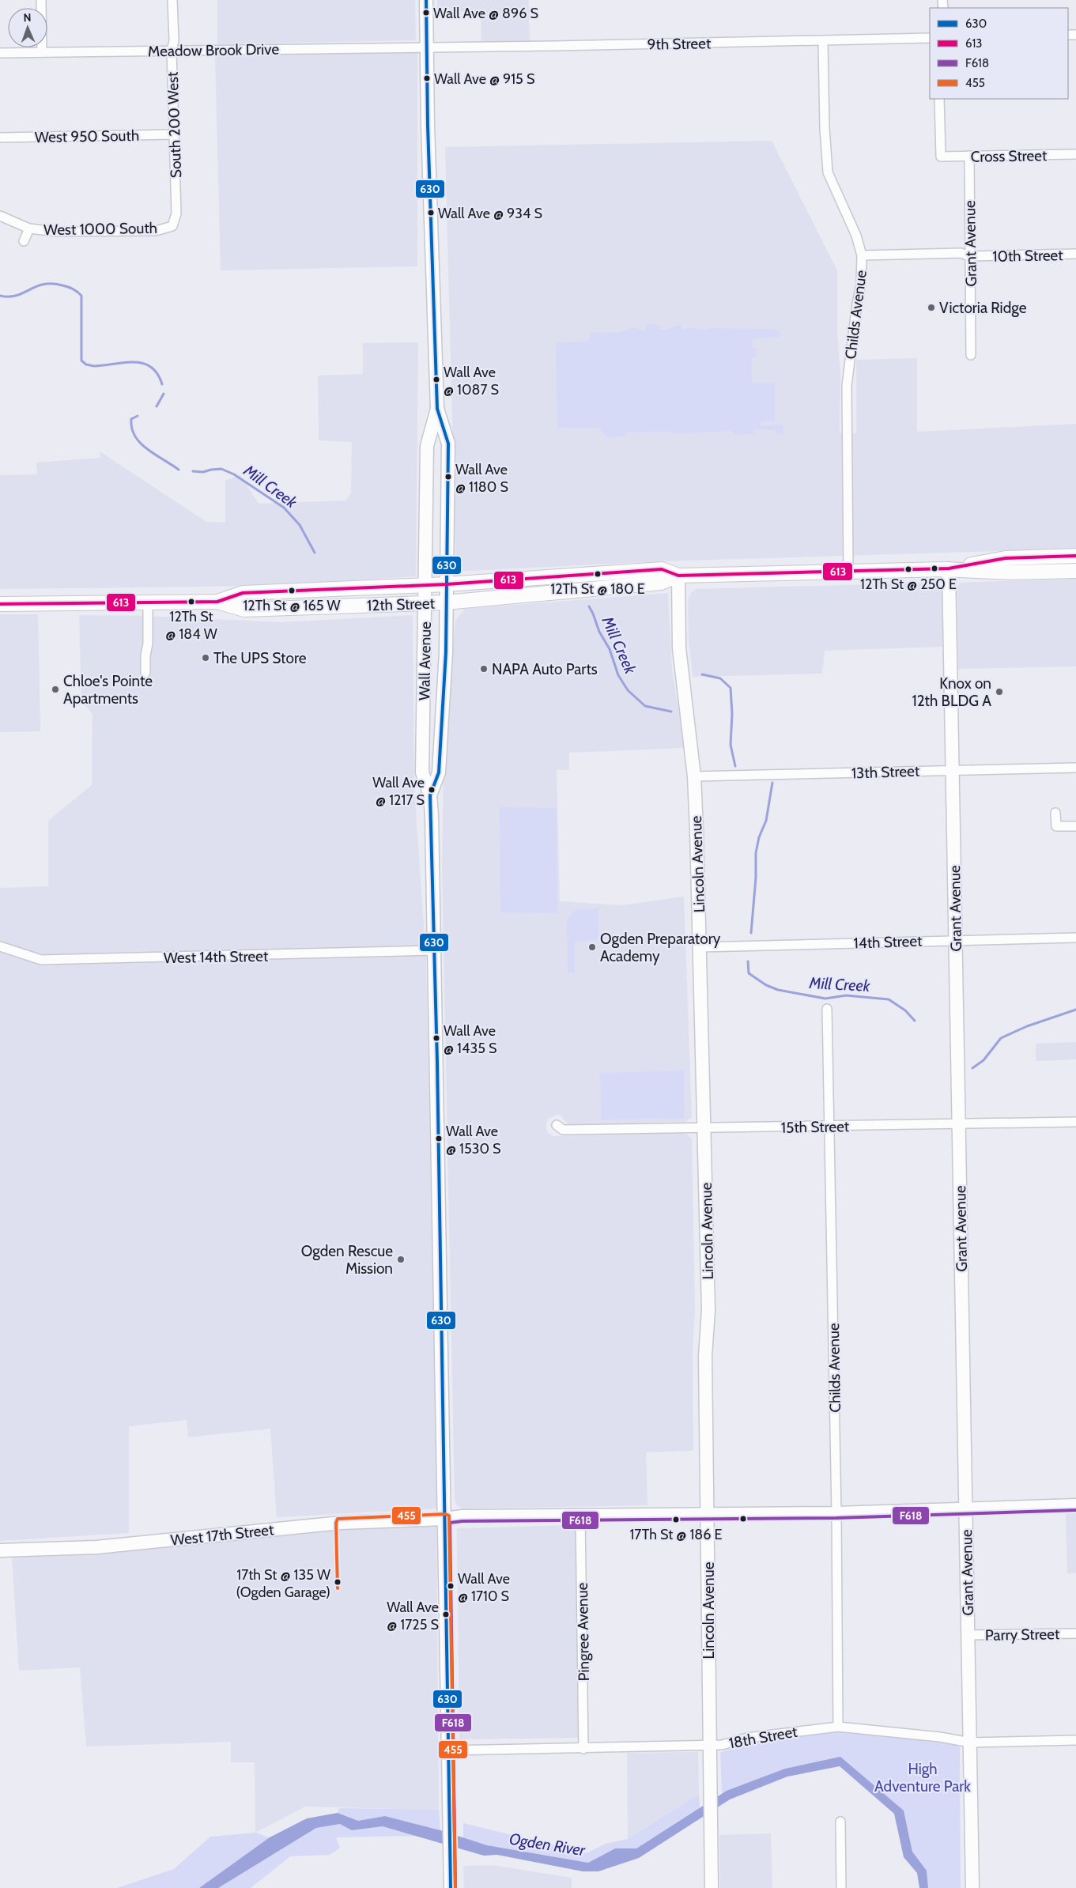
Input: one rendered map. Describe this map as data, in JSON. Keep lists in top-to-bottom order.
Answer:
{
  "streets": {
    "main road": ["12th Street"],
    "street": [
      "9th Street",
      "Meadow Brook Drive",
      "South 200 West",
      "West 950 South",
      "Cross Street",
      "West 1000 South",
      "Grant Avenue",
      "10th Street",
      "Childs Avenue",
      "Wall Avenue",
      "13th Street",
      "Lincoln Avenue",
      "14th Street",
      "West 14th Street",
      "15th Street",
      "West 17th Street",
      "Pingree Avenue",
      "Parry Street",
      "18th Street"
    ]
  },
  "crossings": [
    ["9th Street", "Meadow Brook Drive"],
    ["9th Street", "Childs Avenue"],
    ["9th Street", "Wall Avenue"],
    ["Meadow Brook Drive", "South 200 West"],
    ["Meadow Brook Drive", "Wall Avenue"],
    ["South 200 West", "West 950 South"],
    ["South 200 West", "West 1000 South"],
    ["Cross Street", "Grant Avenue"],
    ["Grant Avenue", "10th Street"],
    ["Grant Avenue", "12th Street"],
    ["Grant Avenue", "13th Street"],
    ["Grant Avenue", "14th Street"],
    ["Grant Avenue", "15th Street"],
    ["Grant Avenue", "West 17th Street"],
    ["Grant Avenue", "Parry Street"],
    ["Grant Avenue", "18th Street"],
    ["10th Street", "Childs Avenue"],
    ["Childs Avenue", "12th Street"],
    ["Childs Avenue", "15th Street"],
    ["Childs Avenue", "West 17th Street"],
    ["Childs Avenue", "18th Street"],
    ["12th Street", "Wall Avenue"],
    ["12th Street", "Lincoln Avenue"],
    ["Wall Avenue", "West 14th Street"],
    ["Wall Avenue", "West 17th Street"],
    ["Wall Avenue", "18th Street"],
    ["13th Street", "Lincoln Avenue"],
    ["Lincoln Avenue", "14th Street"],
    ["Lincoln Avenue", "15th Street"],
    ["Lincoln Avenue", "West 17th Street"],
    ["Lincoln Avenue", "18th Street"],
    ["West 17th Street", "Pingree Avenue"],
    ["Pingree Avenue", "18th Street"]
  ],
  "water": ["Mill Creek", "Ogden River"],
  "parks": ["High Adventure Park"],
  "places": [
    "Wall Ave @ 896 S",
    "Wall Ave @ 915 S",
    "Wall Ave @ 934 S",
    "Victoria Ridge",
    "Wall Ave @ 1087 S",
    "Wall Ave @ 1180 S",
    "12Th St @ 250 E",
    "12Th St @ 180 E",
    "12Th St @ 165 W",
    "12Th St @ 184 W",
    "The UPS Store",
    "NAPA Auto Parts",
    "Chloe's Pointe Apartments",
    "Knox on 12th BLDG A",
    "Wall Ave @ 1217 S",
    "Ogden Preparatory Academy",
    "Wall Ave @ 1435 S",
    "Wall Ave @ 1530 S",
    "Ogden Rescue Mission",
    "17Th St @ 186 E",
    "17th St @ 135 W (Ogden Garage)",
    "Wall Ave @ 1710 S",
    "Wall Ave @ 1725 S"
  ],
  "lines": [
    "transit line 630",
    "transit line 613",
    "transit line F618",
    "transit line 455"
  ],
  "legend": [
    "630",
    "613",
    "F618",
    "455"
  ],
  "north": "top"
}
